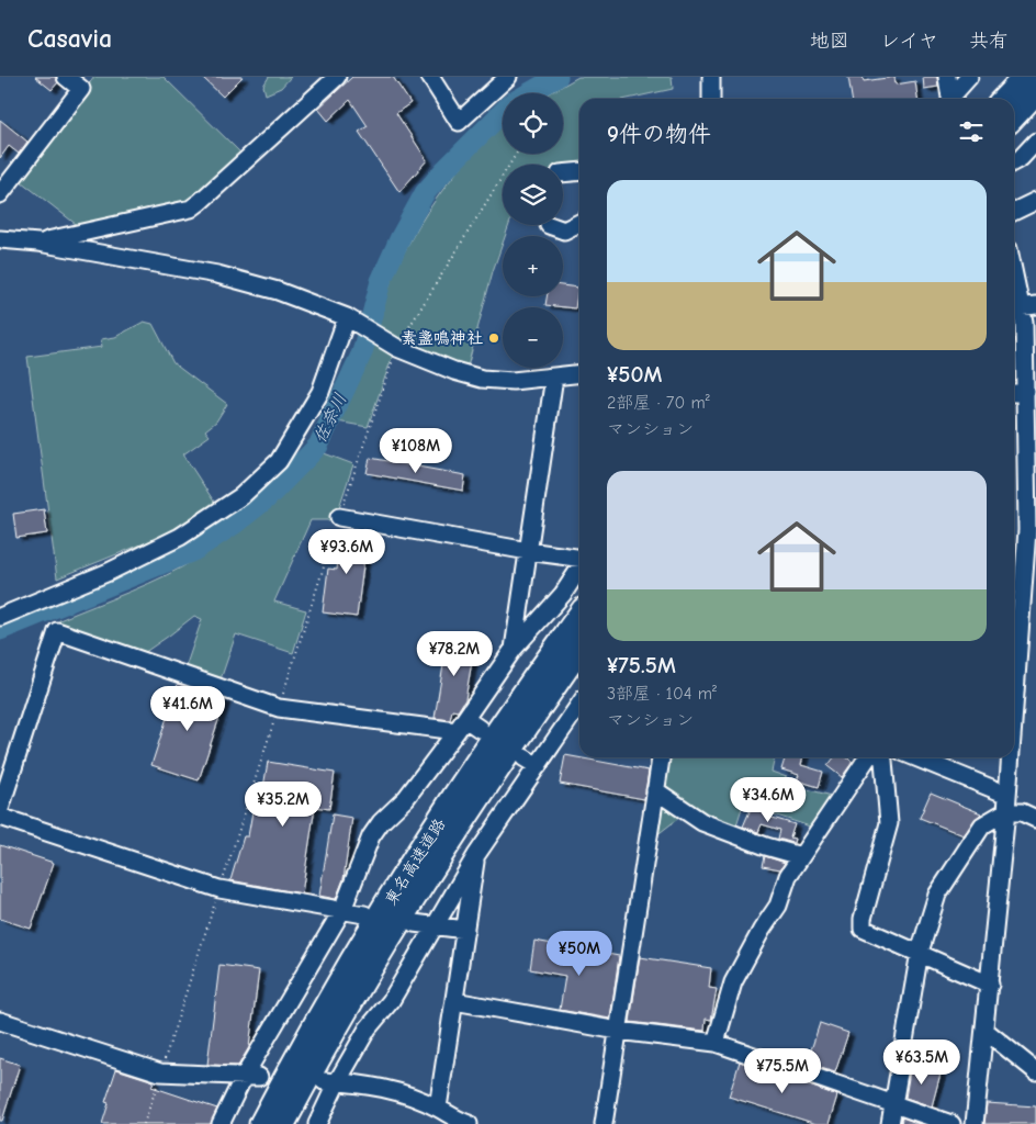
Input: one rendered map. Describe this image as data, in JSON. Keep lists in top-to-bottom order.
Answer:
{
  "streets": {
    "highway": ["東名高速道路"]
  },
  "water": ["佐奈川"],
  "places": ["素盞鳴神社"],
  "page": {
    "header": "Casavia",
    "nav": ["地図", "レイヤ", "共有"],
    "map_buttons": ["+", "−"],
    "heading": "9件の物件",
    "list": [
      {
        "name": "¥50M",
        "note": "2部屋 · 70 m² · マンション"
      },
      {
        "name": "¥75.5M",
        "note": "3部屋 · 104 m² · マンション"
      }
    ],
    "price": [
      "¥108M",
      "¥93.6M",
      "¥78.2M",
      "¥41.6M",
      "¥34.6M",
      "¥35.2M",
      "¥50M",
      "¥63.5M",
      "¥75.5M"
    ]
  }
}
